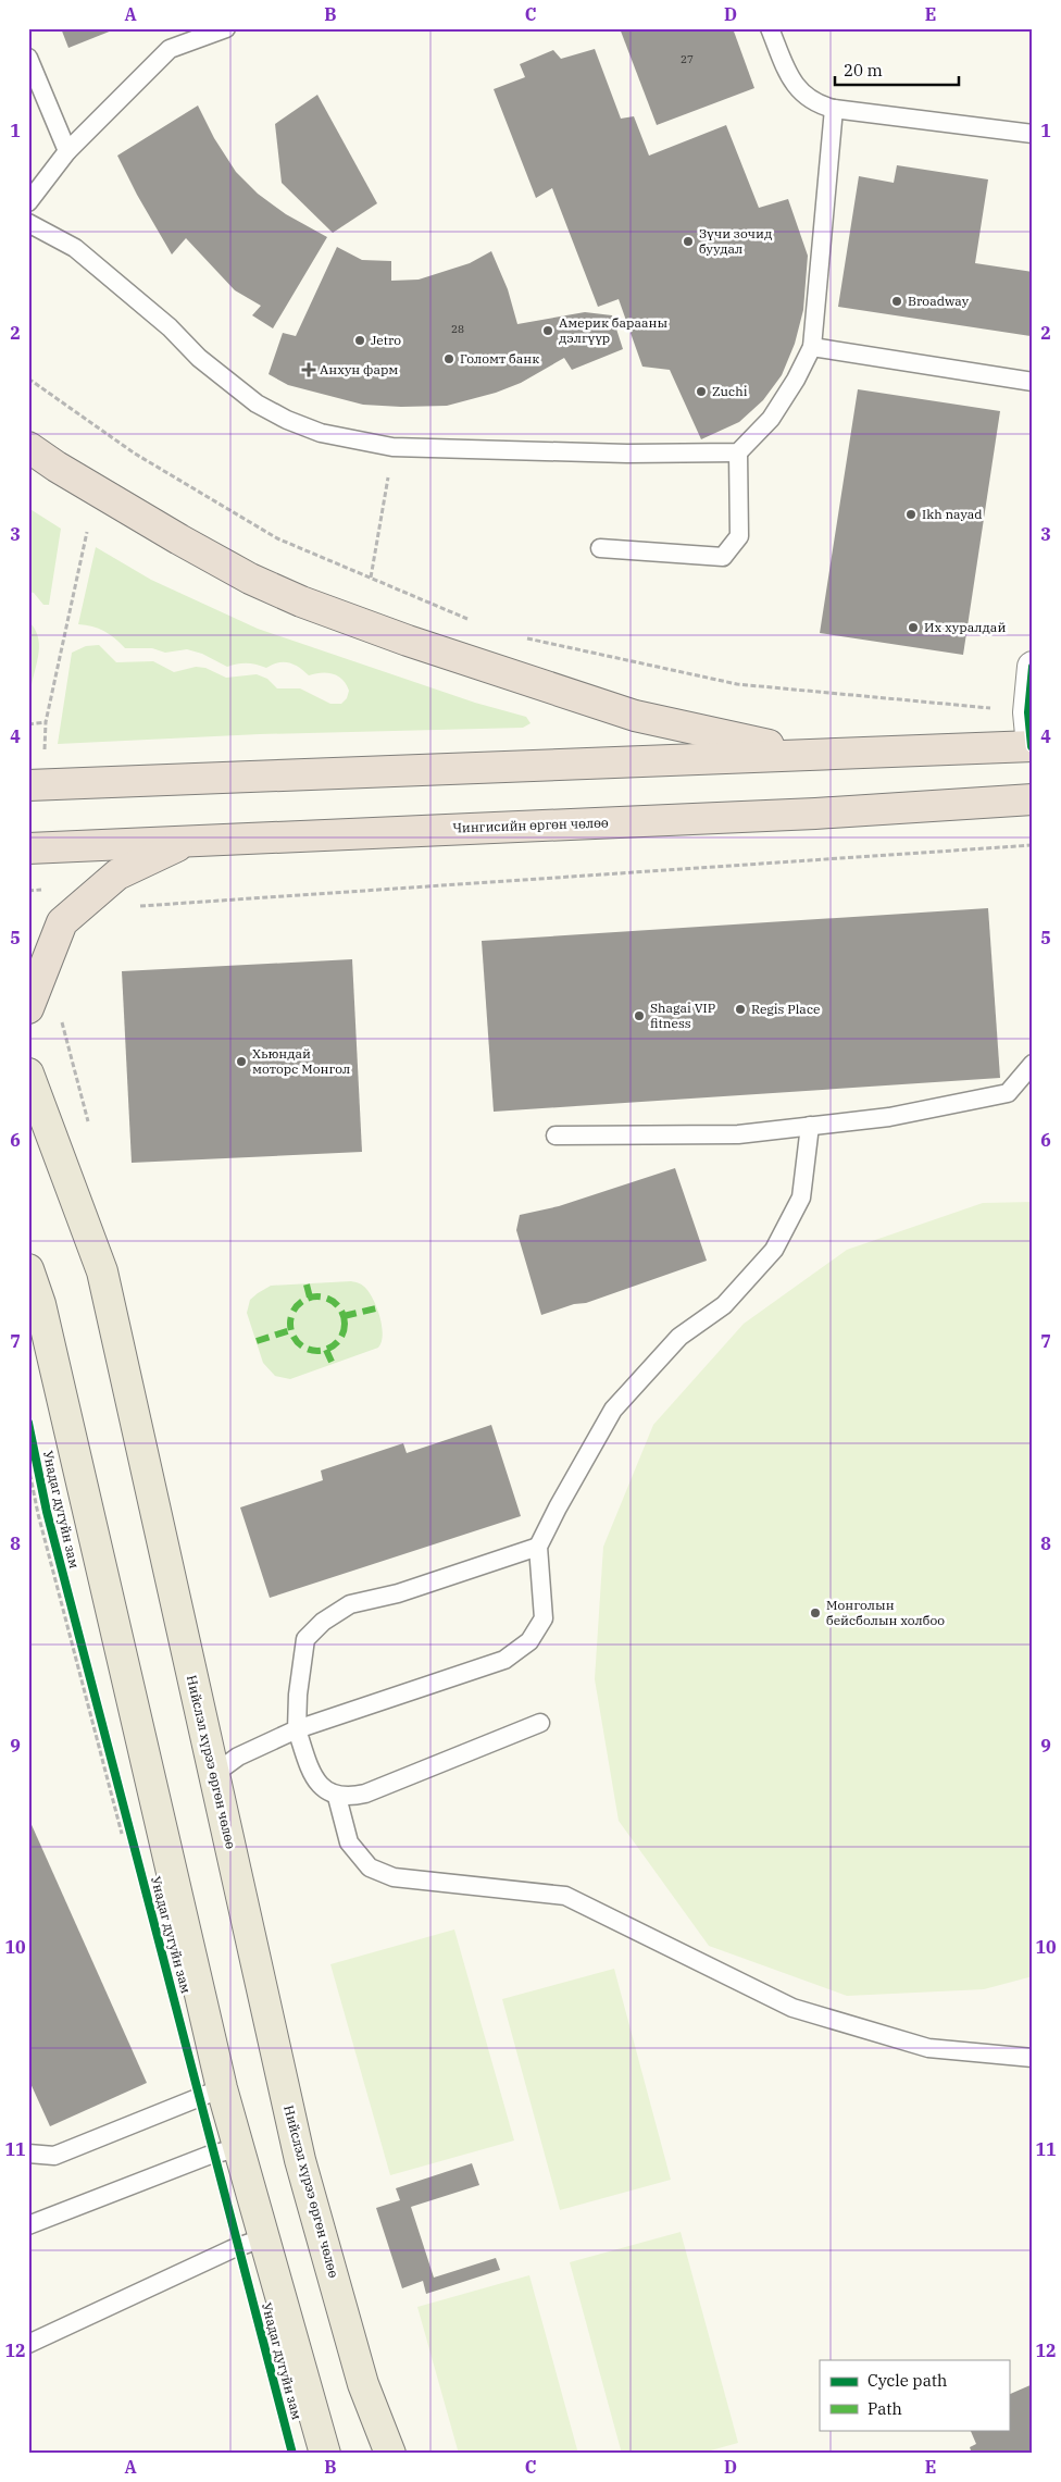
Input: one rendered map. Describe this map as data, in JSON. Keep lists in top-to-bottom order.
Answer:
{
  "streets": {
    "highway": ["Чингисийн өргөн чөлөө"],
    "main road": ["Нийслэл хүрээ өргөн чөлөө"],
    "cycle path": ["Унадаг дугуйн зам"]
  },
  "places": {
    "other": [
      "Зүчи зочид буудал",
      "Broadway",
      "Америк барааны дэлгүүр",
      "Jetro",
      "Голомт банк",
      "Zuchi",
      "Ikh nayad",
      "Их хуралдай",
      "Regis Place",
      "Shagai VIP fitness",
      "Хьюндай моторс Монгол",
      "Монголын бейсболын холбоо"
    ],
    "health": ["Анхун фарм"]
  },
  "house_numbers": ["27", "28"],
  "legend": ["Cycle path", "Path"],
  "scale_bar": "20 m",
  "grid": {
    "columns": [
      "A",
      "B",
      "C",
      "D",
      "E"
    ],
    "rows": [
      "1",
      "2",
      "3",
      "4",
      "5",
      "6",
      "7",
      "8",
      "9",
      "10",
      "11",
      "12"
    ]
  }
}
